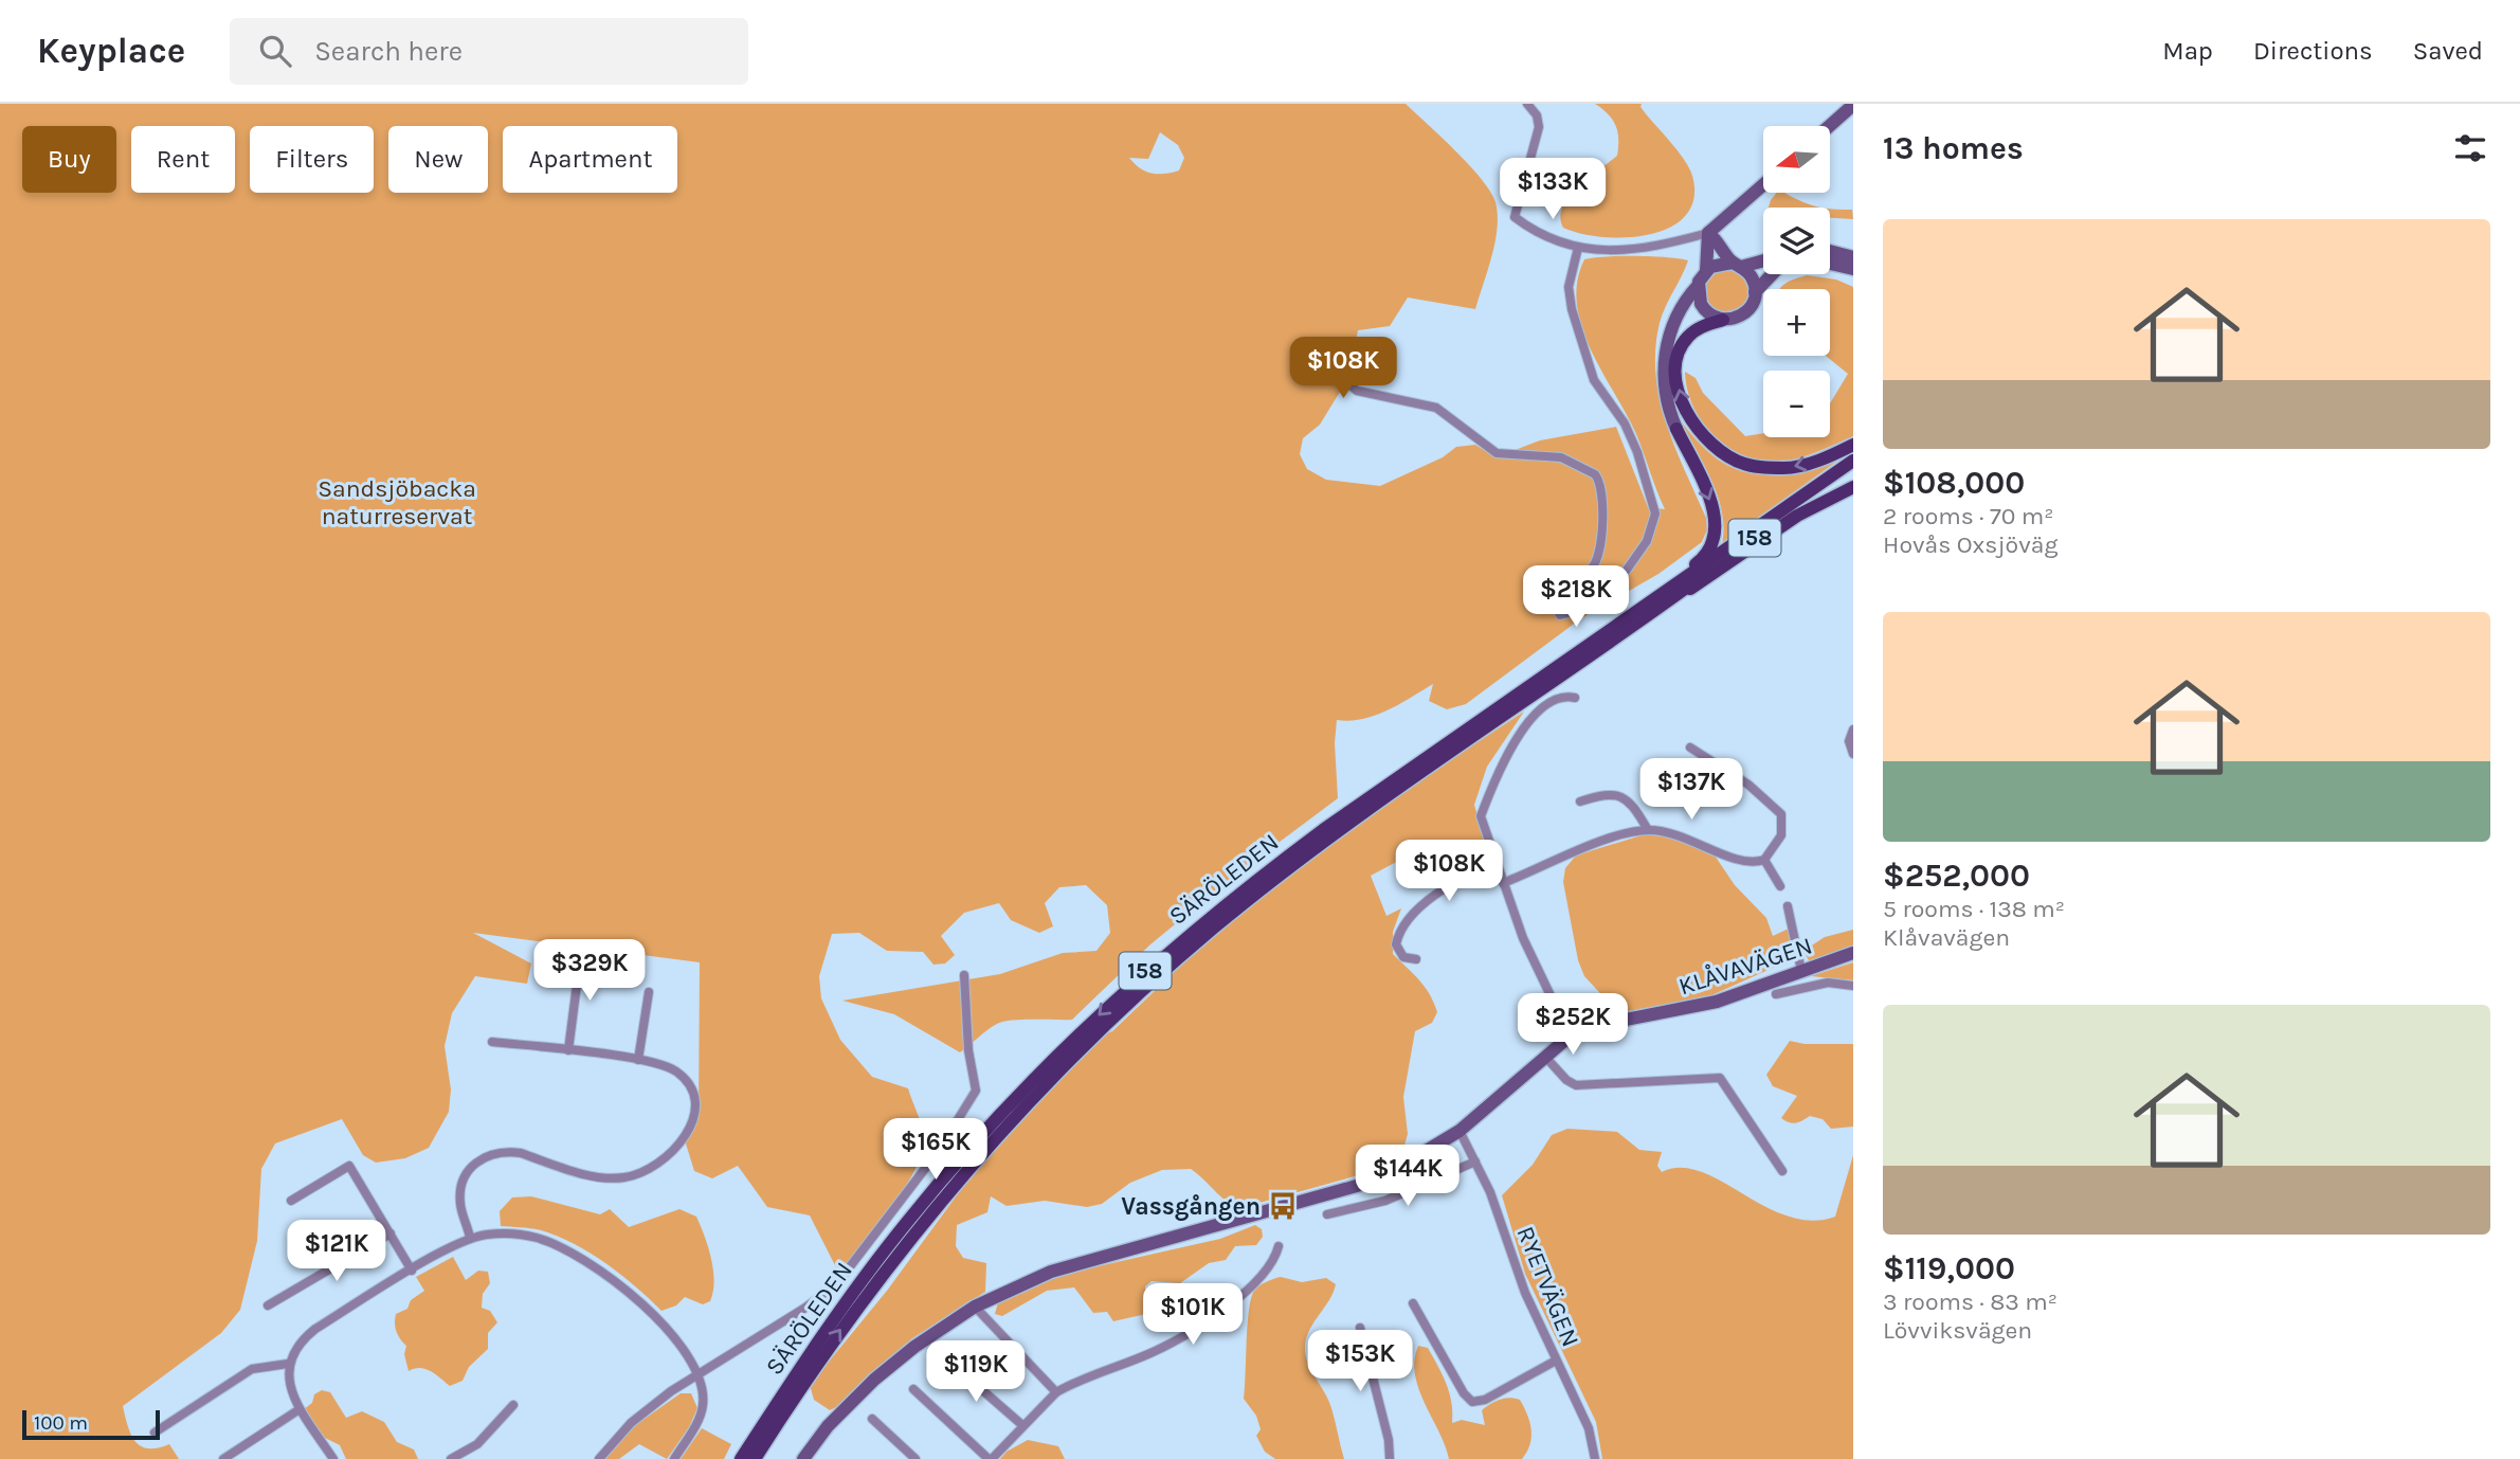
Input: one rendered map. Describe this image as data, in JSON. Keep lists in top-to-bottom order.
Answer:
{
  "streets": {
    "main road": ["158", "SÄRÖLEDEN"],
    "street": ["KLÅVAVÄGEN", "RYETVÄGEN"]
  },
  "crossings": [
    ["158", "SÄRÖLEDEN"],
    ["KLÅVAVÄGEN", "RYETVÄGEN"]
  ],
  "parks": ["Sandsjöbacka naturreservat"],
  "places": {
    "bus stop": ["Vassgången"]
  },
  "scale_bar": "100 m",
  "north": "left",
  "page": {
    "header": "Keyplace",
    "search": "Search here",
    "nav": ["Map", "Directions", "Saved"],
    "heading": "13 homes",
    "map_buttons": ["+", "−"],
    "chip": [
      "Buy",
      "Rent",
      "Filters",
      "New",
      "Apartment"
    ],
    "price": [
      "$133K",
      "$108K",
      "$218K",
      "$137K",
      "$108K",
      "$329K",
      "$252K",
      "$165K",
      "$144K",
      "$121K",
      "$101K",
      "$153K",
      "$119K"
    ],
    "list": [
      {
        "name": "$108,000",
        "note": "2 rooms · 70 m² · Hovås Oxsjöväg"
      },
      {
        "name": "$252,000",
        "note": "5 rooms · 138 m² · Klåvavägen"
      },
      {
        "name": "$119,000",
        "note": "3 rooms · 83 m² · Lövviksvägen"
      }
    ],
    "scale": "100 m"
  }
}
